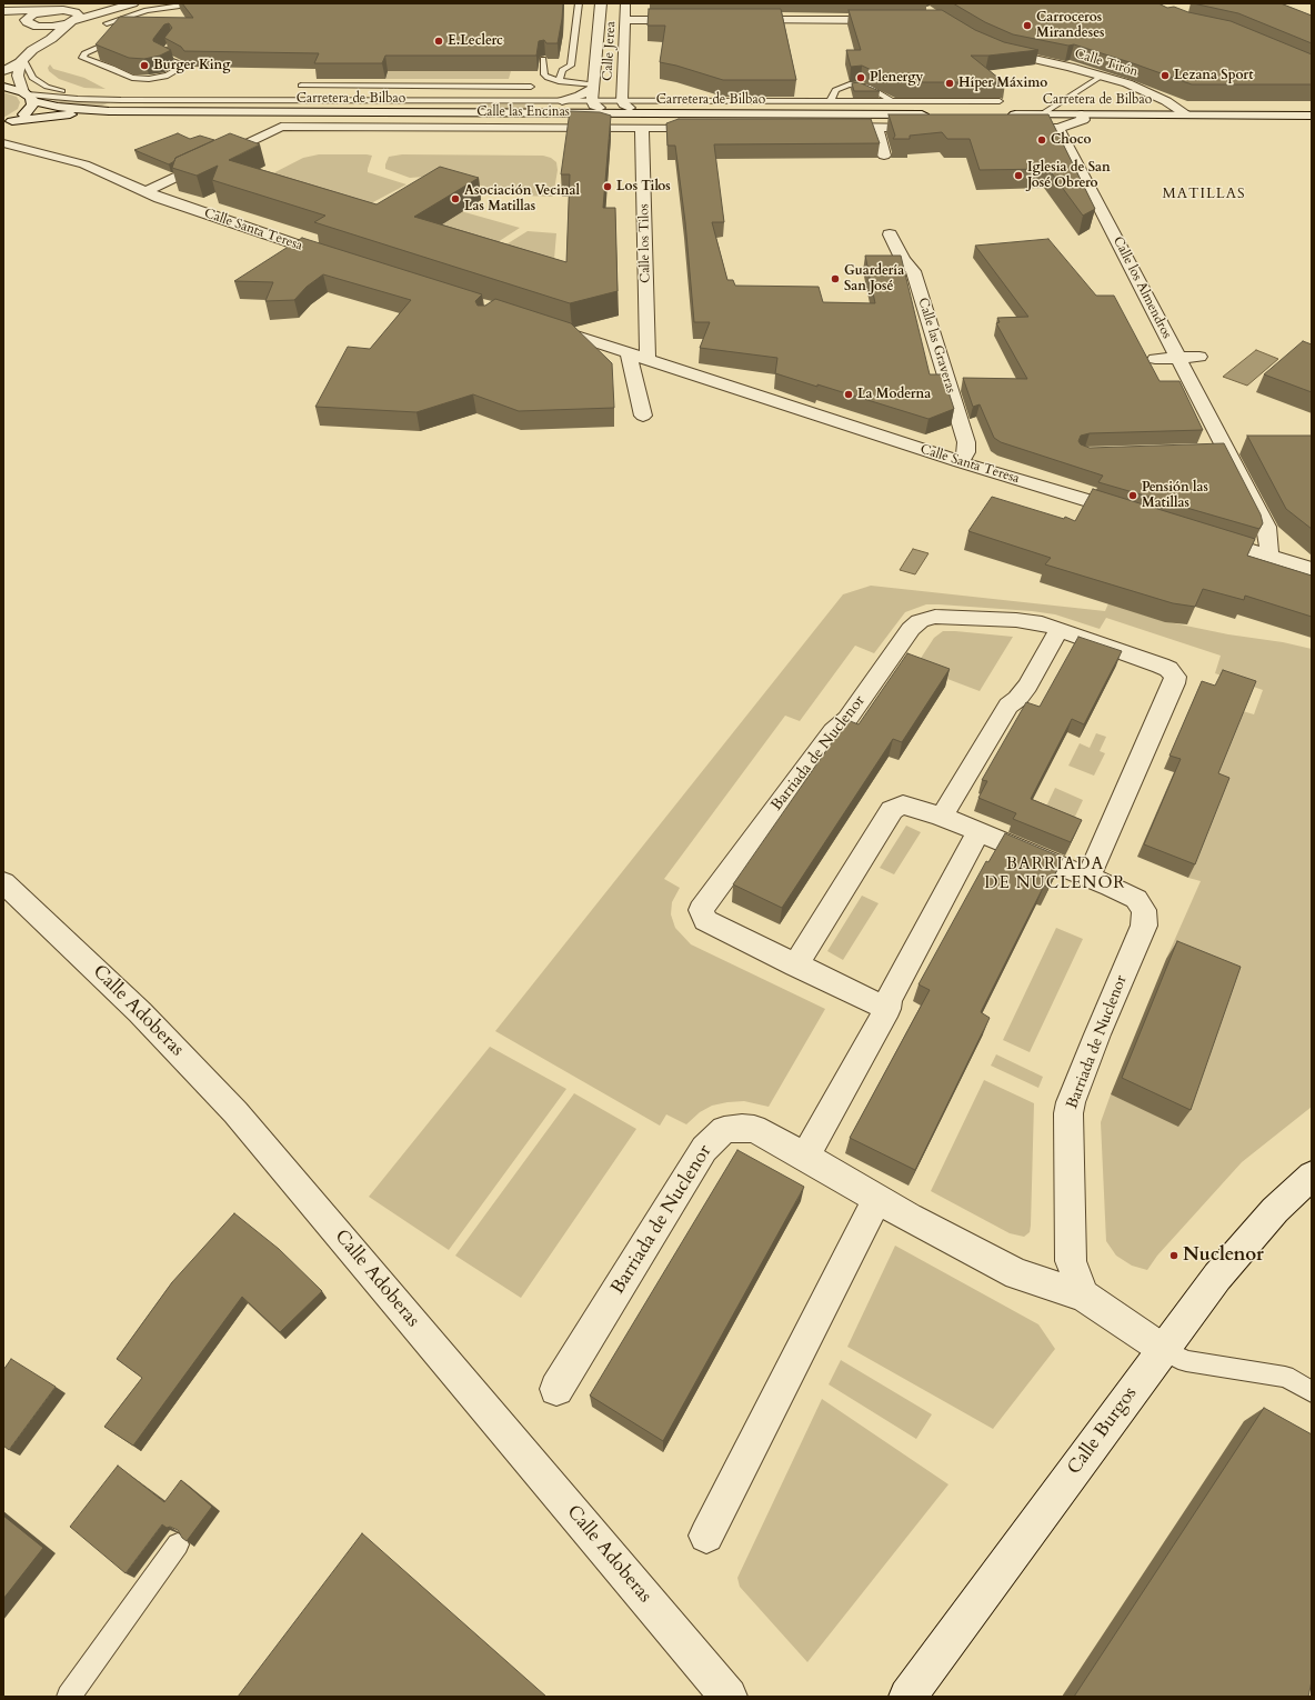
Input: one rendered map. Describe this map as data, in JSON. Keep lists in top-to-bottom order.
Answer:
{
  "streets": {
    "street": [
      "Calle Jerea",
      "Calle Tirón",
      "Carretera de Bilbao",
      "Calle las Encinas",
      "Calle Santa Teresa",
      "Calle los Tilos",
      "Calle los Almendros",
      "Calle las Graveras",
      "Barriada de Nuclenor",
      "Calle Adoberas",
      "Calle Burgos"
    ]
  },
  "crossings": [
    ["Calle Jerea", "Carretera de Bilbao"],
    ["Calle Jerea", "Calle las Encinas"],
    ["Calle Jerea", "Calle los Tilos"],
    ["Calle Tirón", "Carretera de Bilbao"],
    ["Calle las Encinas", "Calle Santa Teresa"],
    ["Calle las Encinas", "Calle los Tilos"],
    ["Calle Santa Teresa", "Calle los Tilos"],
    ["Calle Santa Teresa", "Calle las Graveras"],
    ["Barriada de Nuclenor", "Calle Burgos"]
  ],
  "districts": ["MATILLAS", "BARRIADA DE NUCLENOR"],
  "places": [
    "Carroceros Mirandeses",
    "E.Leclerc",
    "Burger King",
    "Lezana Sport",
    "Plenergy",
    "Híper Máximo",
    "Choco",
    "Iglesia de San José Obrero",
    "Los Tilos",
    "Asociación Vecinal Las Matillas",
    "Guardería San José",
    "La Moderna",
    "Pensión las Matillas",
    "Nuclenor"
  ]
}
